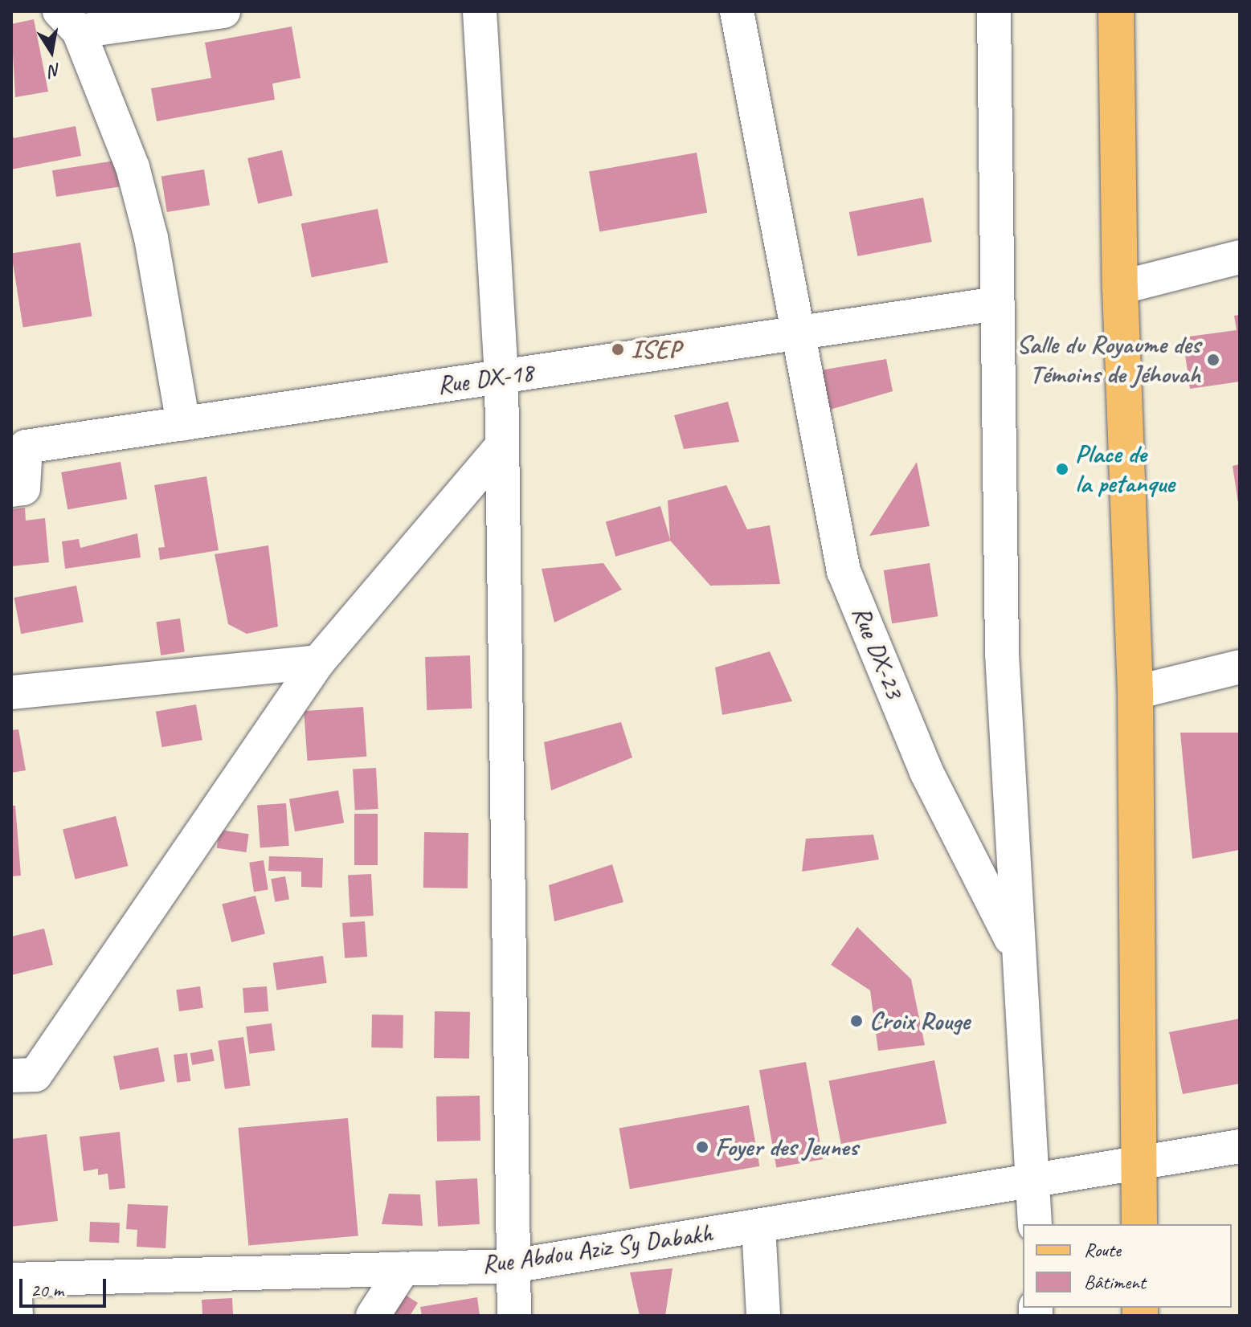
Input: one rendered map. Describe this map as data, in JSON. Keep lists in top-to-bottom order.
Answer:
{
  "streets": {
    "street": ["Rue DX-18", "Rue DX-23", "Rue Abdou Aziz Sy Dabakh"]
  },
  "crossings": [
    ["Rue DX-18", "Rue DX-23"]
  ],
  "places": [
    "ISEP",
    "Salle du Royaume des Témoins de Jéhovah",
    "Place de la petanque",
    "Croix Rouge",
    "Foyer des Jeunes"
  ],
  "legend": ["Route", "Bâtiment"],
  "scale_bar": "20 m",
  "north": "bottom"
}
